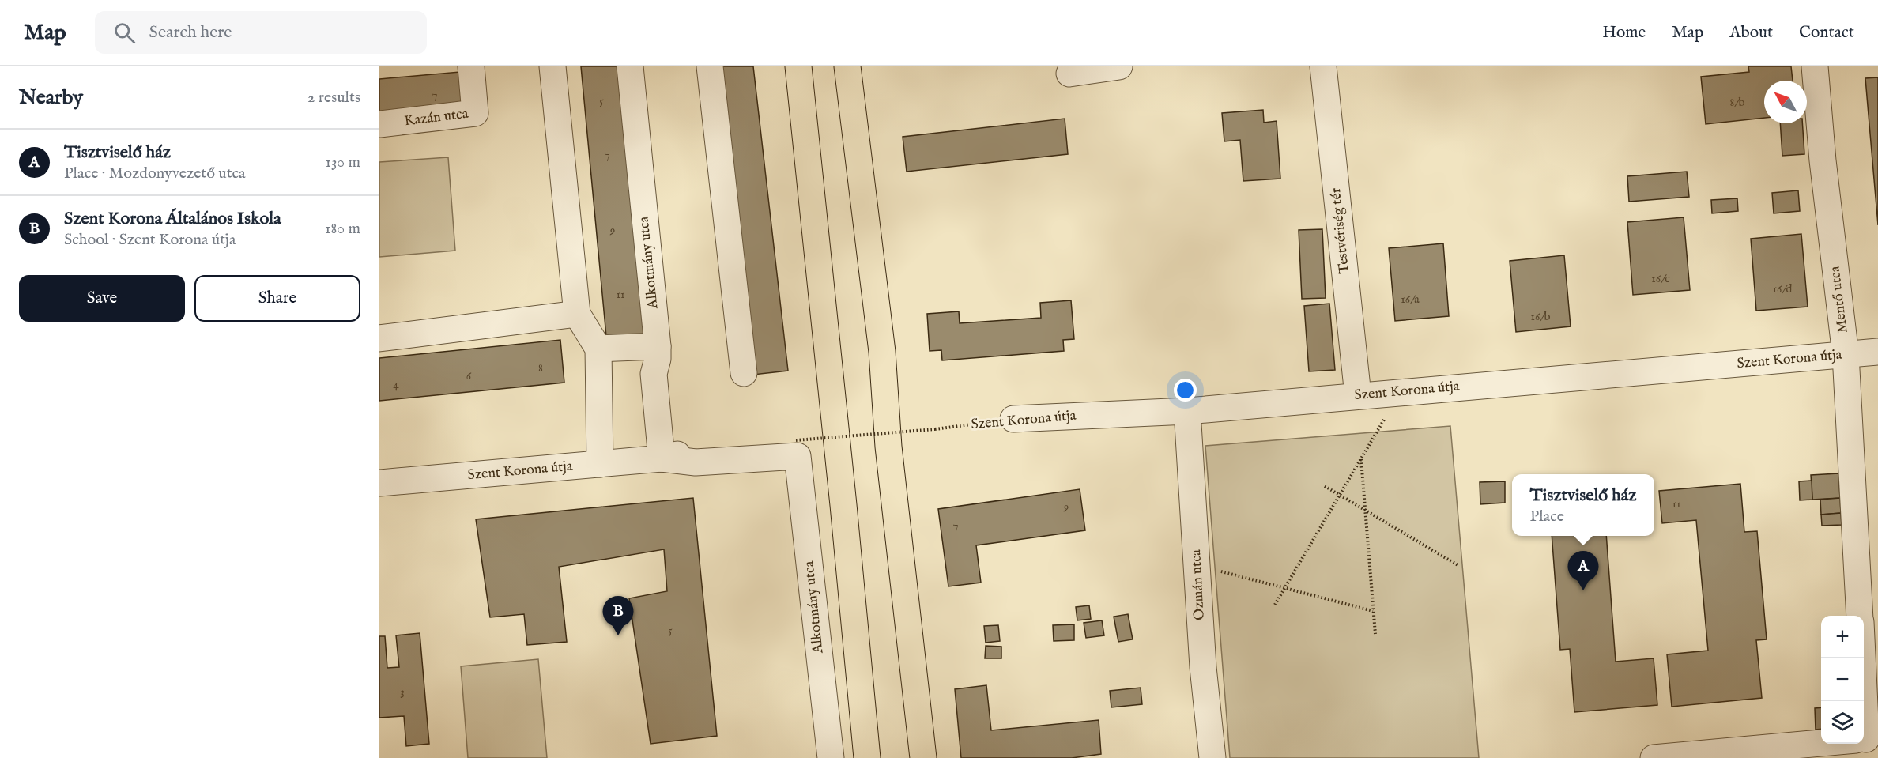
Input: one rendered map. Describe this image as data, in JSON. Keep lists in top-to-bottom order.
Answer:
{
  "streets": {
    "street": [
      "Kazán utca",
      "Testvériség tér",
      "Alkotmány utca",
      "Mentő utca",
      "Szent Korona útja",
      "Ozmán utca"
    ]
  },
  "crossings": [
    ["Testvériség tér", "Szent Korona útja"],
    ["Alkotmány utca", "Szent Korona útja"],
    ["Mentő utca", "Szent Korona útja"],
    ["Szent Korona útja", "Ozmán utca"]
  ],
  "house_numbers": [
    "7",
    "5",
    "8/b",
    "7",
    "9",
    "16/c",
    "16/d",
    "11",
    "16/a",
    "16/b",
    "8",
    "6",
    "4",
    "11",
    "9",
    "7",
    "5",
    "3"
  ],
  "north": "top left",
  "page": {
    "header": "Map",
    "search": "Search here",
    "nav": [
      "Home",
      "Map",
      "About",
      "Contact"
    ],
    "heading": ["Nearby", "2 results"],
    "list": [
      {
        "mark": "A",
        "name": "Tisztviselő ház",
        "note": "Place · Mozdonyvezető utca",
        "value": "130 m"
      },
      {
        "mark": "B",
        "name": "Szent Korona Általános Iskola",
        "note": "School · Szent Korona útja",
        "value": "180 m"
      }
    ],
    "buttons": ["Save", "Share"],
    "popup": ["Tisztviselő ház", "Place"],
    "pins": ["A", "B"],
    "map_buttons": ["+", "−"]
  }
}
